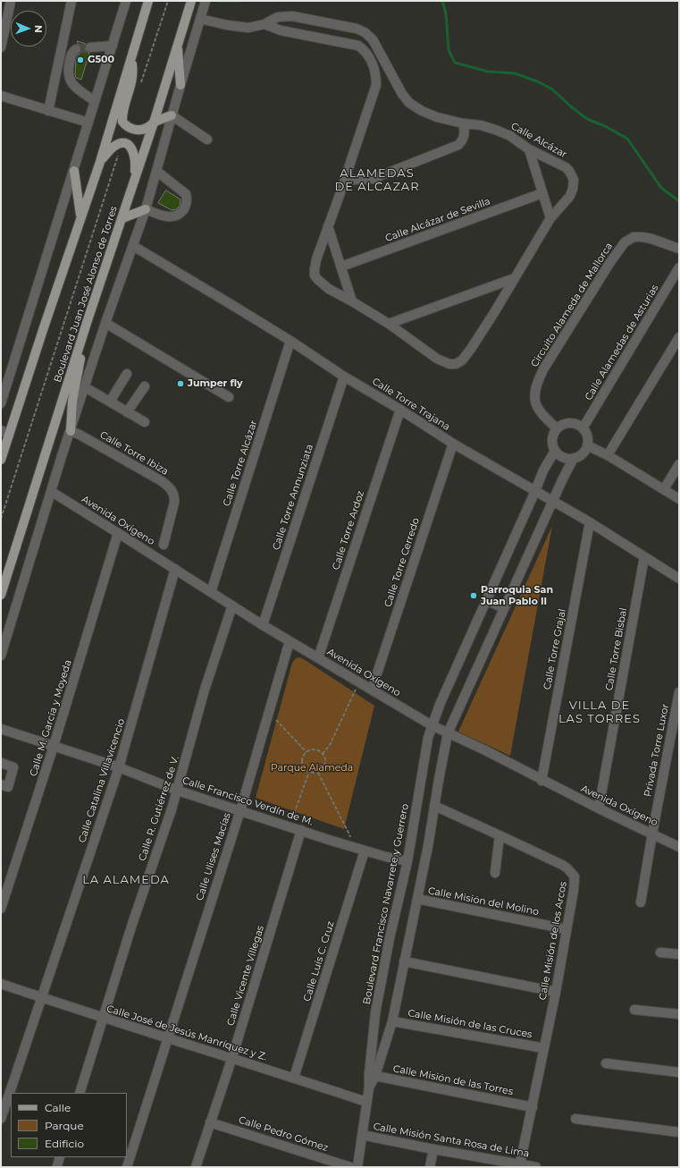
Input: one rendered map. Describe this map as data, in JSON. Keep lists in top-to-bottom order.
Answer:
{
  "streets": {
    "main road": ["Boulevard Juan José Alonso de Torres"],
    "street": [
      "Calle Alcázar",
      "Calle Alcázar de Sevilla",
      "Circuito Alameda de Mallorca",
      "Calle Alamedas de Asturias",
      "Calle Torre Trajana",
      "Calle Torre Ibiza",
      "Calle Torre Alcázar",
      "Calle Torre Annunziata",
      "Avenida Oxígeno",
      "Calle Torre Ardoz",
      "Calle Torre Cerredo",
      "Calle Torre Grajal",
      "Calle Torre Bisbal",
      "Calle M. García y Moyeda",
      "Privada Torre Luxor",
      "Calle Catalina Villavicencio",
      "Calle Francisco Verdín de M.",
      "Calle R. Gutiérrez de V.",
      "Calle Ulises Macías",
      "Calle Misión del Molino",
      "Boulevard Francisco Navarrete y Guerrero",
      "Calle Misión de los Arcos",
      "Calle Luís C. Cruz",
      "Calle Vicente Villegas",
      "Calle Misión de las Cruces",
      "Calle José de Jesús Manríquez y Z.",
      "Calle Misión de las Torres",
      "Calle Pedro Gómez",
      "Calle Misión Santa Rosa de Lima"
    ]
  },
  "crossings": [
    ["Circuito Alameda de Mallorca", "Calle Alamedas de Asturias"],
    ["Calle Torre Trajana", "Calle Torre Alcázar"],
    ["Calle Torre Trajana", "Calle Torre Annunziata"],
    ["Calle Torre Trajana", "Calle Torre Ardoz"],
    ["Calle Torre Trajana", "Calle Torre Cerredo"],
    ["Calle Torre Trajana", "Calle Torre Grajal"],
    ["Calle Torre Trajana", "Calle Torre Bisbal"],
    ["Calle Torre Trajana", "Boulevard Francisco Navarrete y Guerrero"],
    ["Calle Torre Alcázar", "Avenida Oxígeno"],
    ["Calle Torre Annunziata", "Avenida Oxígeno"],
    ["Avenida Oxígeno", "Calle Torre Ardoz"],
    ["Avenida Oxígeno", "Calle Torre Cerredo"],
    ["Avenida Oxígeno", "Calle Torre Grajal"],
    ["Avenida Oxígeno", "Calle Torre Bisbal"],
    ["Avenida Oxígeno", "Calle M. García y Moyeda"],
    ["Avenida Oxígeno", "Privada Torre Luxor"],
    ["Avenida Oxígeno", "Calle Catalina Villavicencio"],
    ["Avenida Oxígeno", "Calle R. Gutiérrez de V."],
    ["Avenida Oxígeno", "Calle Ulises Macías"],
    ["Avenida Oxígeno", "Boulevard Francisco Navarrete y Guerrero"],
    ["Calle M. García y Moyeda", "Calle Francisco Verdín de M."],
    ["Calle Catalina Villavicencio", "Calle Francisco Verdín de M."],
    ["Calle Catalina Villavicencio", "Calle José de Jesús Manríquez y Z."],
    ["Calle Francisco Verdín de M.", "Calle R. Gutiérrez de V."],
    ["Calle Francisco Verdín de M.", "Calle Ulises Macías"],
    ["Calle Francisco Verdín de M.", "Boulevard Francisco Navarrete y Guerrero"],
    ["Calle Francisco Verdín de M.", "Calle Luís C. Cruz"],
    ["Calle Francisco Verdín de M.", "Calle Vicente Villegas"],
    ["Calle R. Gutiérrez de V.", "Calle José de Jesús Manríquez y Z."],
    ["Calle Ulises Macías", "Calle José de Jesús Manríquez y Z."],
    ["Calle Misión del Molino", "Boulevard Francisco Navarrete y Guerrero"],
    ["Calle Misión del Molino", "Calle Misión de los Arcos"],
    ["Boulevard Francisco Navarrete y Guerrero", "Calle Misión de los Arcos"],
    ["Boulevard Francisco Navarrete y Guerrero", "Calle Misión de las Cruces"],
    ["Boulevard Francisco Navarrete y Guerrero", "Calle José de Jesús Manríquez y Z."],
    ["Boulevard Francisco Navarrete y Guerrero", "Calle Misión de las Torres"],
    ["Boulevard Francisco Navarrete y Guerrero", "Calle Misión Santa Rosa de Lima"],
    ["Calle Misión de los Arcos", "Calle Misión de las Cruces"],
    ["Calle Misión de los Arcos", "Calle Misión de las Torres"],
    ["Calle Misión de los Arcos", "Calle Misión Santa Rosa de Lima"],
    ["Calle Luís C. Cruz", "Calle José de Jesús Manríquez y Z."],
    ["Calle Vicente Villegas", "Calle José de Jesús Manríquez y Z."],
    ["Calle Vicente Villegas", "Calle Pedro Gómez"]
  ],
  "districts": ["ALAMEDAS DE ALCAZAR", "VILLA DE LAS TORRES", "LA ALAMEDA"],
  "parks": ["Parque Alameda"],
  "places": ["G500", "Jumper fly", "Parroquia San Juan Pablo II"],
  "legend": ["Calle", "Parque", "Edificio"],
  "north": "right"
}
